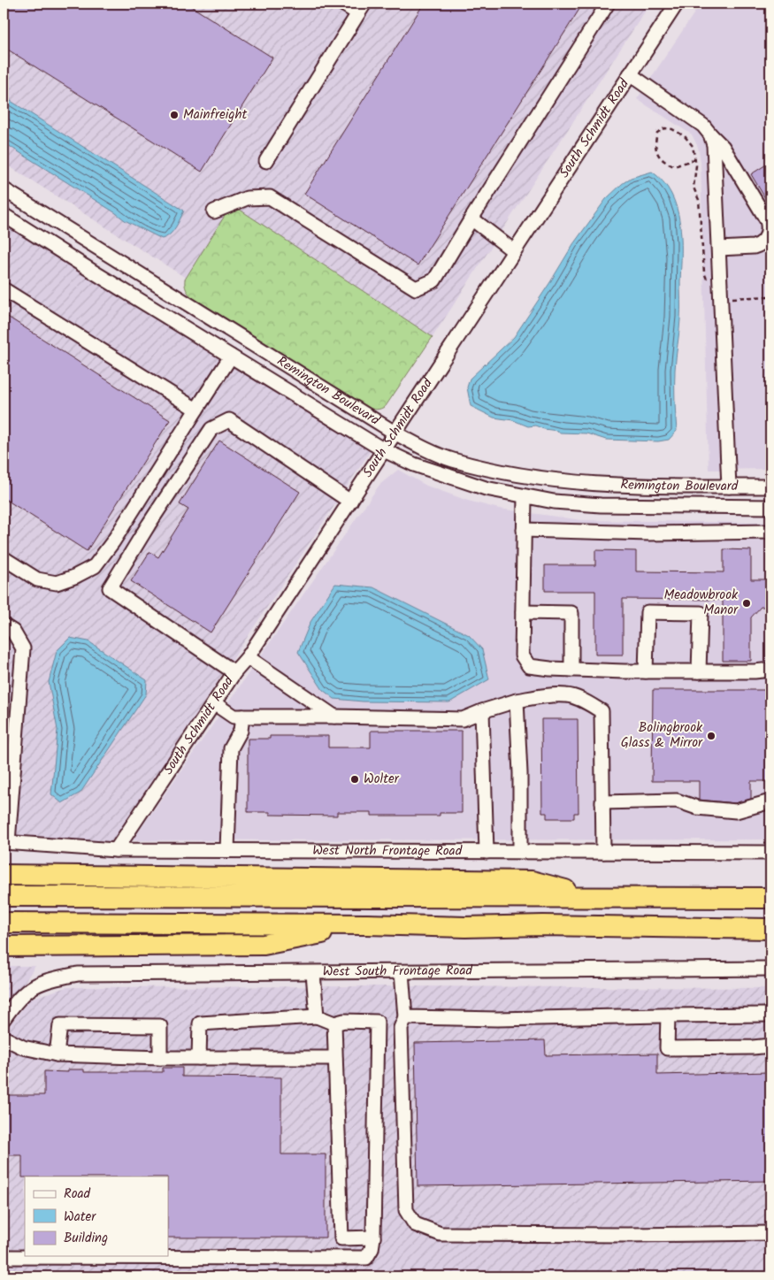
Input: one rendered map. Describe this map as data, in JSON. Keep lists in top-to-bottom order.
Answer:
{
  "streets": {
    "street": [
      "South Schmidt Road",
      "Remington Boulevard",
      "West North Frontage Road",
      "West South Frontage Road"
    ]
  },
  "crossings": [
    ["South Schmidt Road", "Remington Boulevard"],
    ["South Schmidt Road", "West North Frontage Road"]
  ],
  "places": [
    "Mainfreight",
    "Meadowbrook Manor",
    "Bolingbrook Glass & Mirror",
    "Wolter"
  ],
  "legend": ["Road", "Water", "Building"]
}
